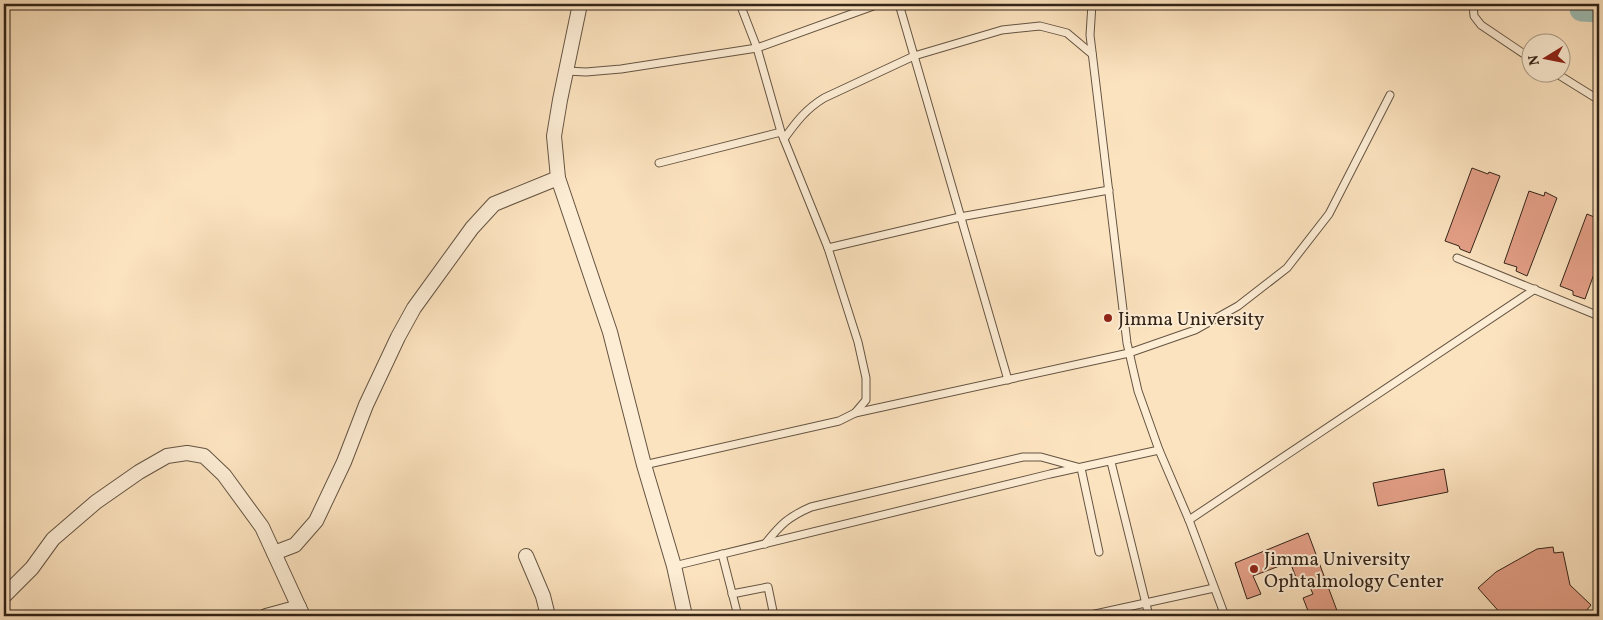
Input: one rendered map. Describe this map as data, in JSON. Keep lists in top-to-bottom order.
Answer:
{
  "places": ["Jimma University", "Jimma University Ophtalmology Center"],
  "north": "left"
}
